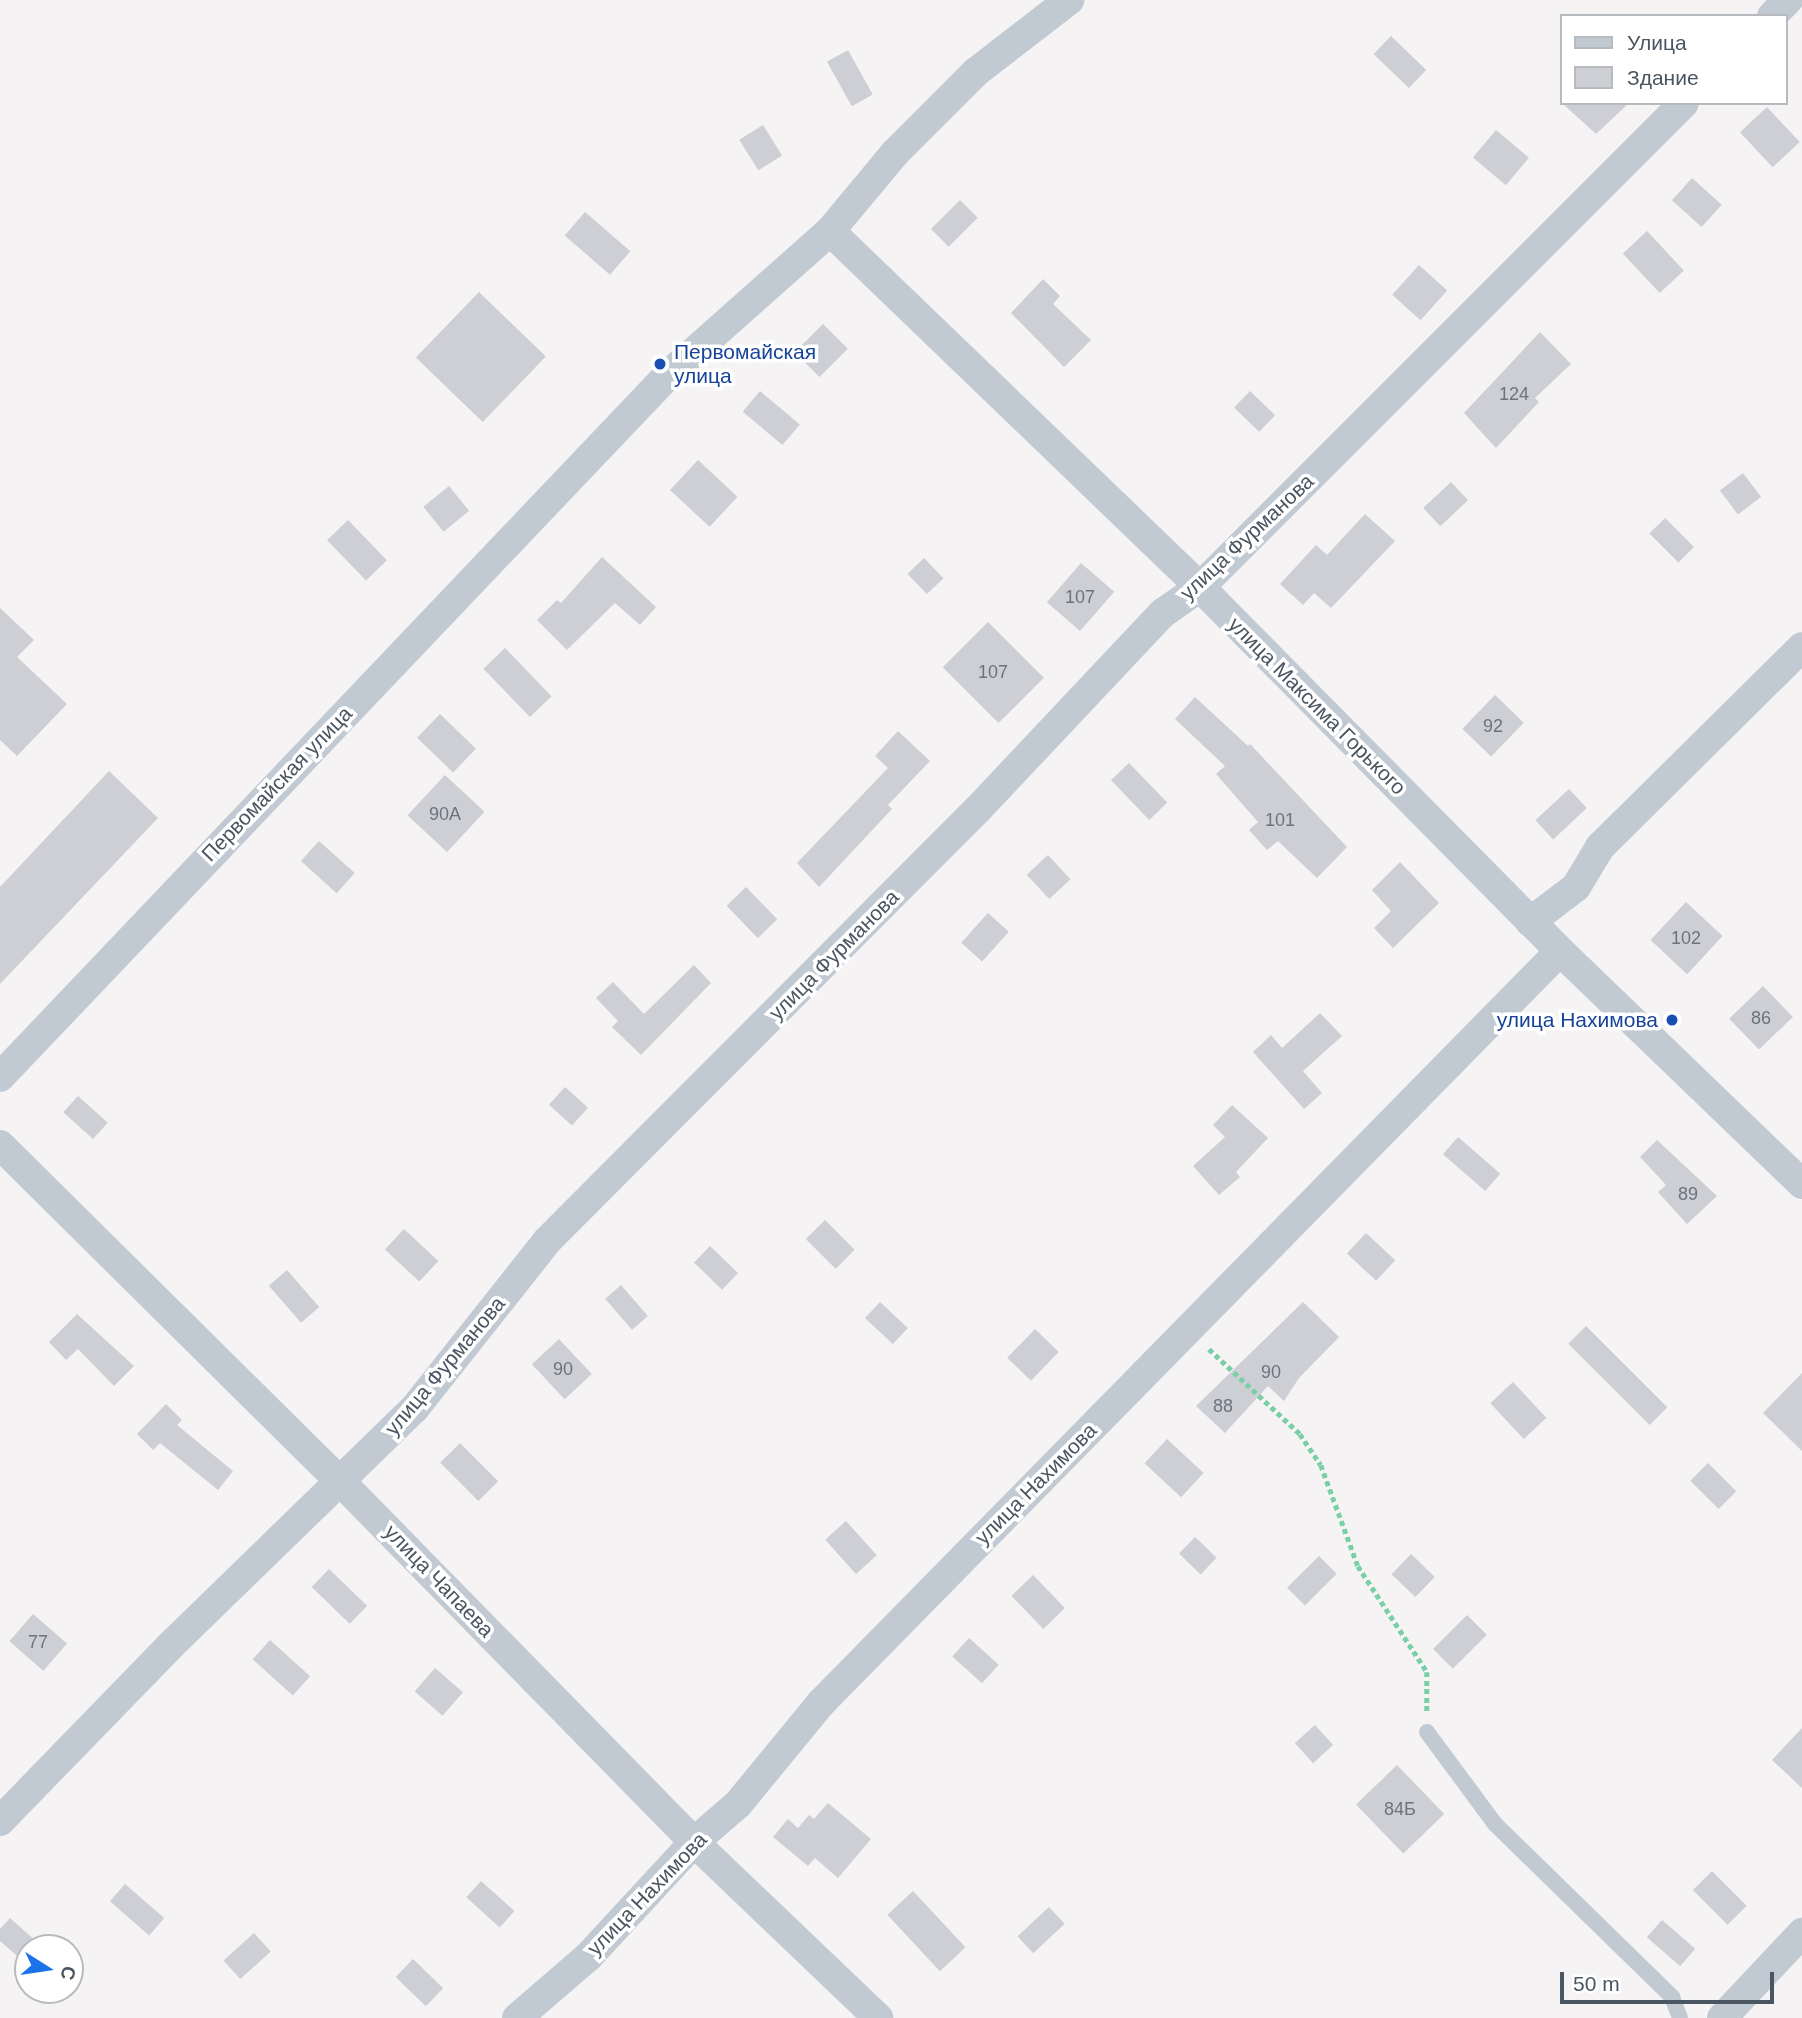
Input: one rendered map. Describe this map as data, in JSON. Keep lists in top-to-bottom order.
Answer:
{
  "streets": {
    "street": [
      "улица Фурманова",
      "улица Максима Горького",
      "Первомайская улица",
      "улица Нахимова",
      "улица Чапаева"
    ]
  },
  "crossings": [
    ["улица Фурманова", "улица Максима Горького"],
    ["улица Фурманова", "улица Чапаева"],
    ["улица Максима Горького", "Первомайская улица"],
    ["улица Максима Горького", "улица Нахимова"],
    ["улица Нахимова", "улица Чапаева"]
  ],
  "places": ["Первомайская улица", "улица Нахимова"],
  "house_numbers": [
    "124",
    "107",
    "107",
    "92",
    "90А",
    "101",
    "102",
    "86",
    "89",
    "90",
    "90",
    "88",
    "77",
    "84Б"
  ],
  "legend": ["Улица", "Здание"],
  "scale_bar": "50 m",
  "north": "right"
}
